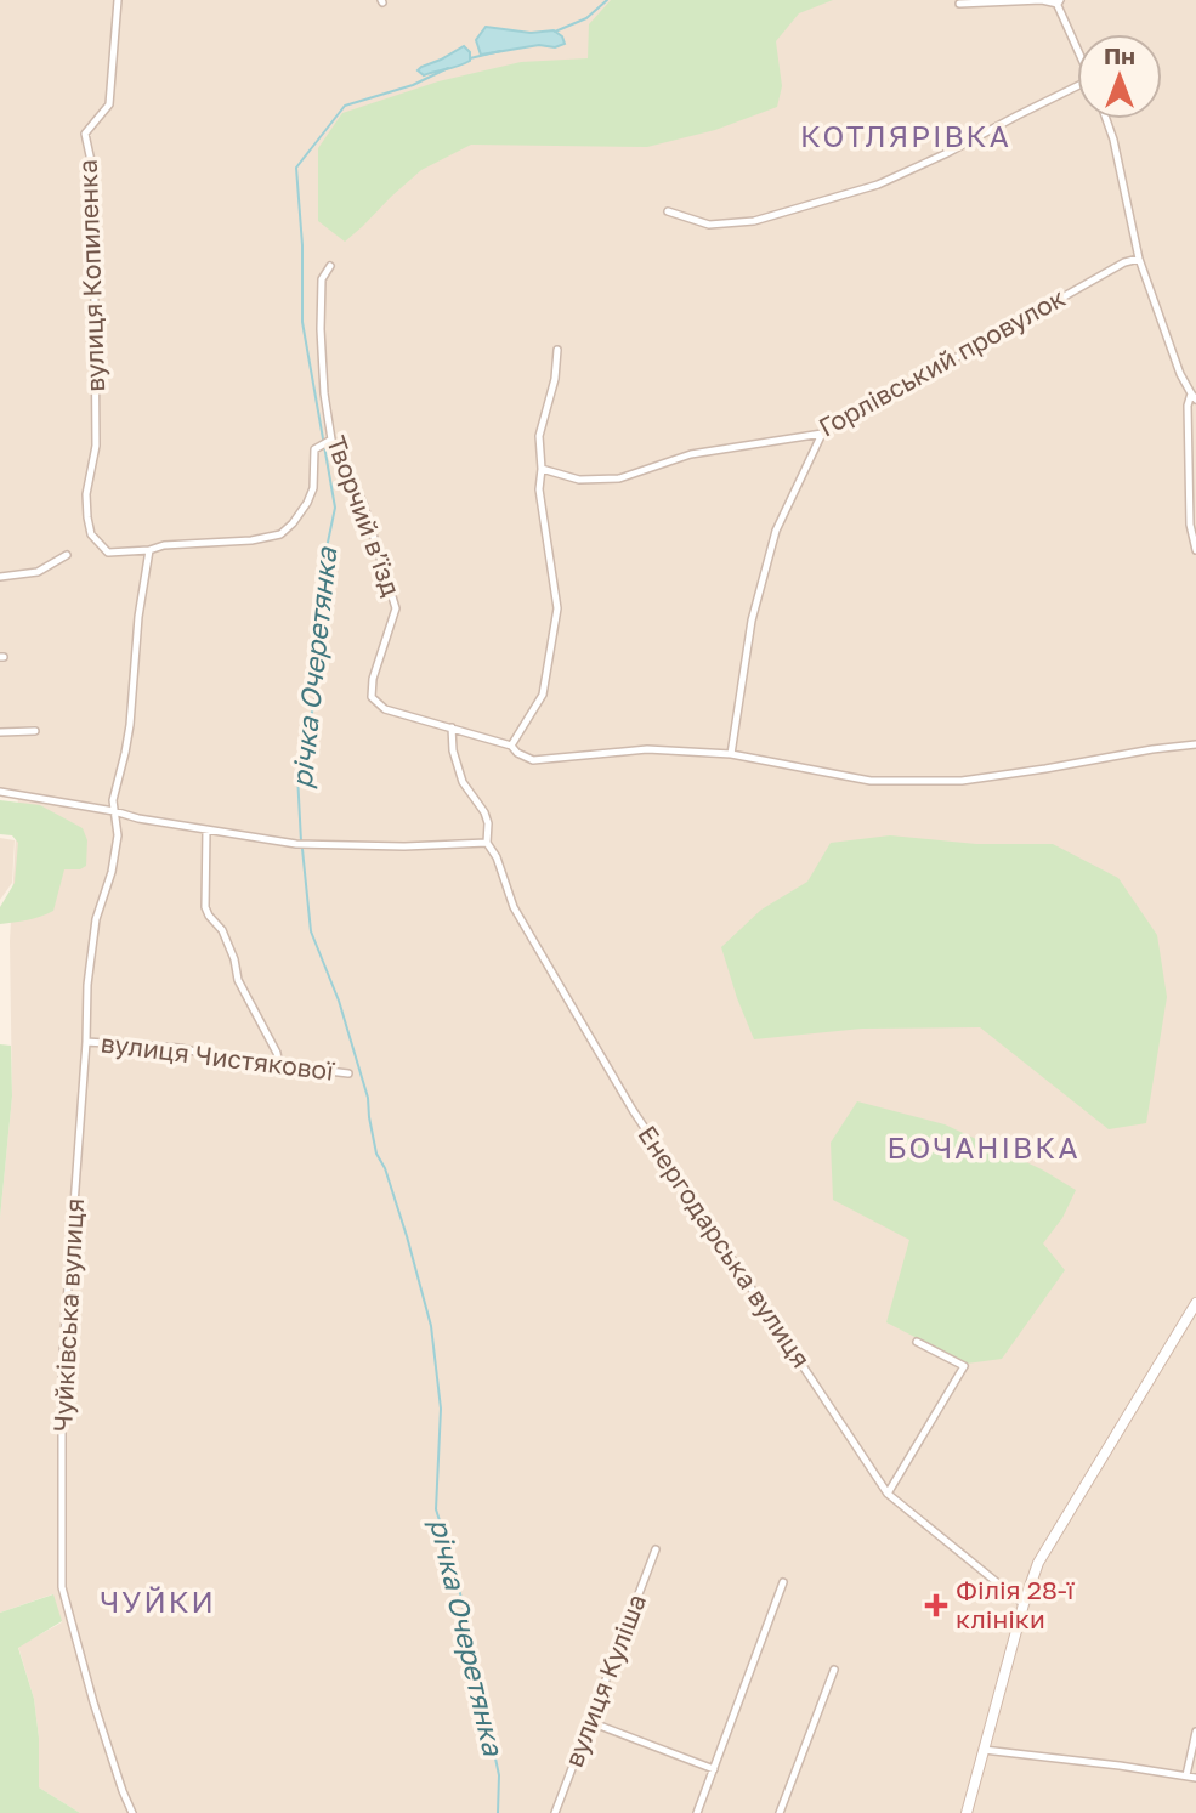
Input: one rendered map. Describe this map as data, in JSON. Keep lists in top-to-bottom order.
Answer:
{
  "streets": {
    "street": [
      "вулиця Копиленка",
      "Горлівський провулок",
      "Творчий в’їзд",
      "вулиця Чистякової",
      "Енергодарська вулиця",
      "Чуйківська вулиця",
      "вулиця Куліша"
    ]
  },
  "crossings": [
    ["Творчий в’їзд", "Енергодарська вулиця"],
    ["вулиця Чистякової", "Чуйківська вулиця"]
  ],
  "districts": ["КОТЛЯРІВКА", "БОЧАНІВКА", "ЧУЙКИ"],
  "water": ["річка Очеретянка"],
  "places": {
    "health": ["Філія 28-ї клініки"]
  },
  "north": "top"
}
